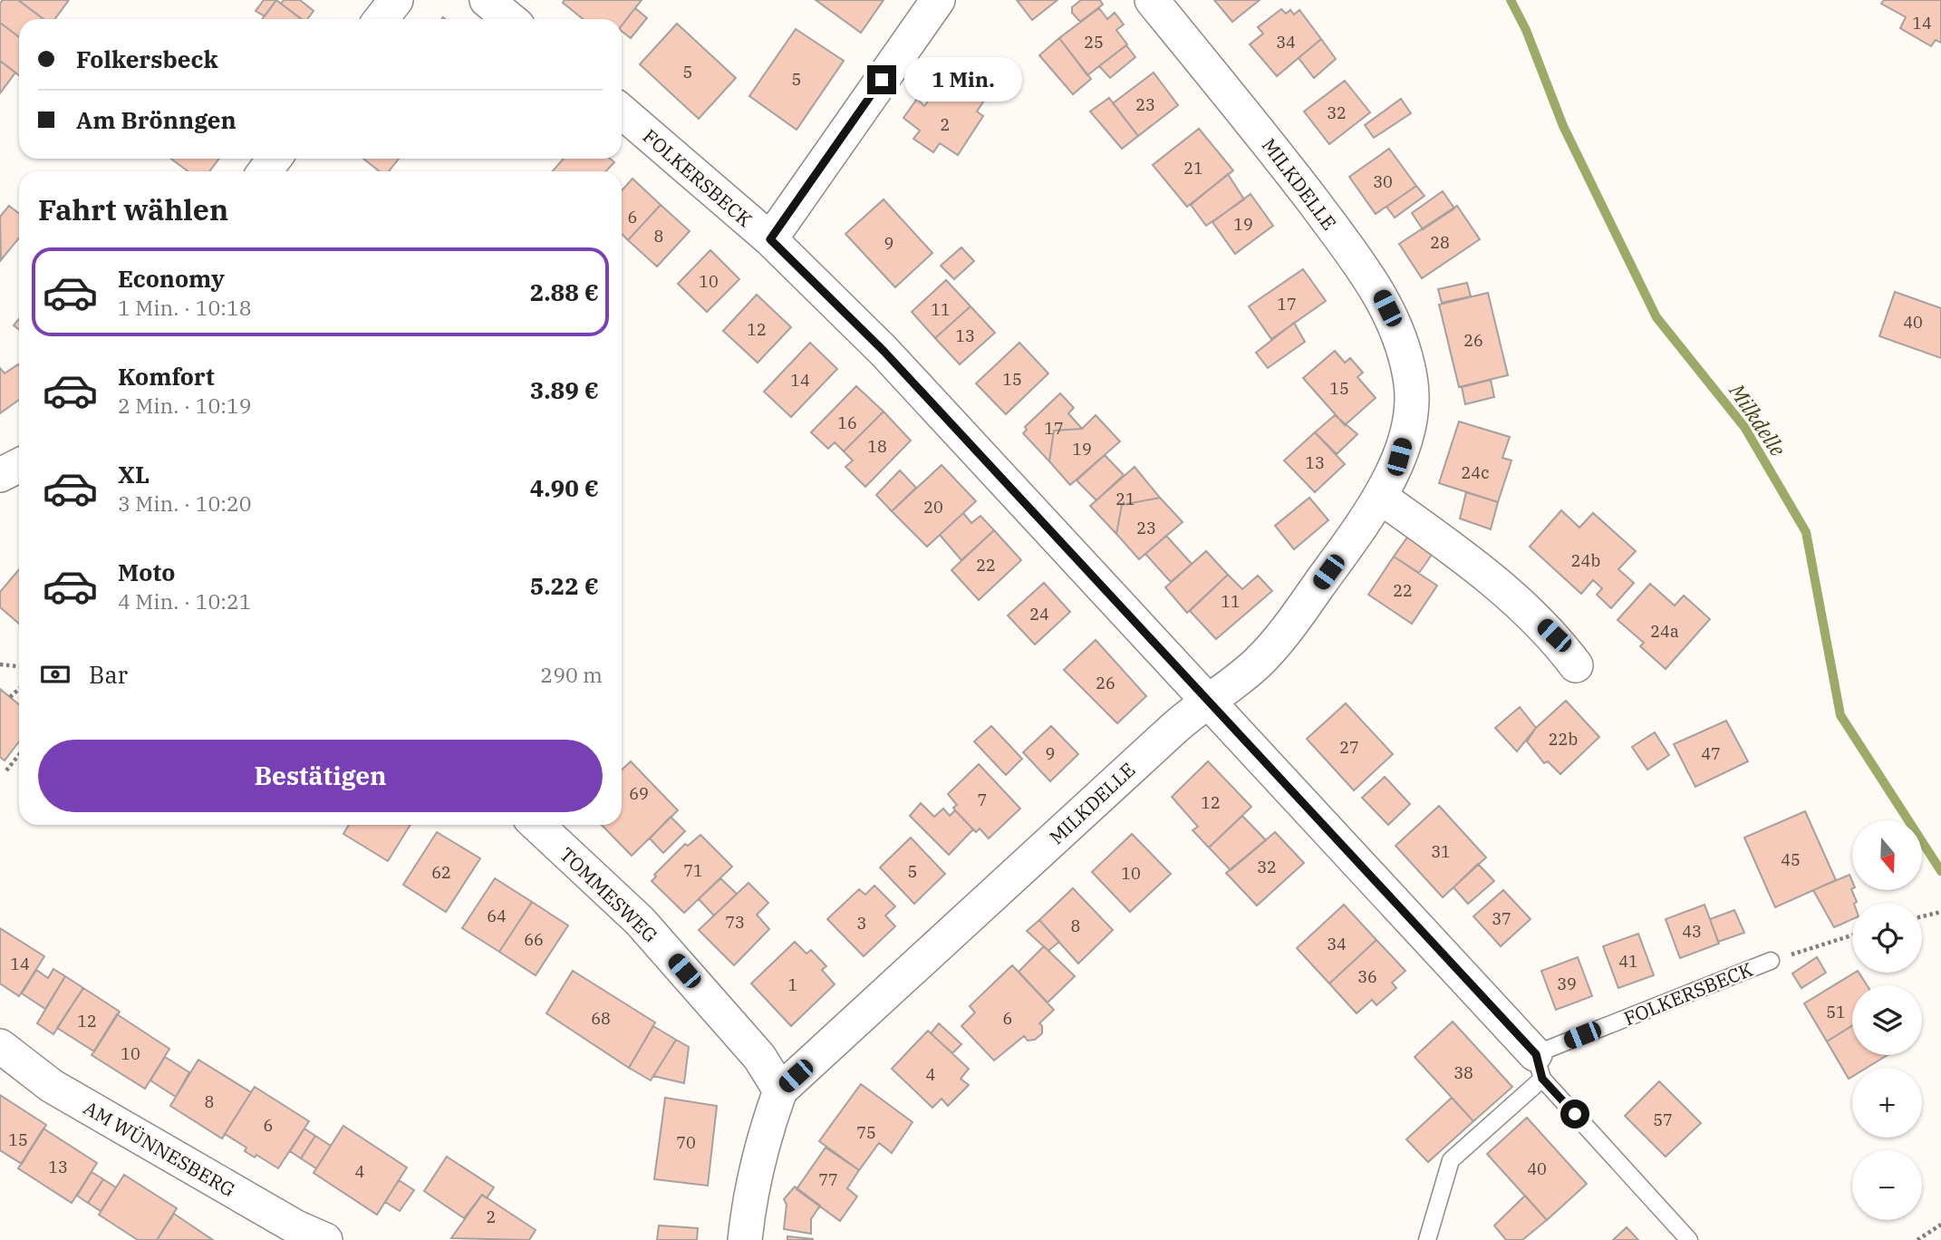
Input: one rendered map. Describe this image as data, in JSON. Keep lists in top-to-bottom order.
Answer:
{
  "streets": {
    "street": [
      "FOLKERSBECK",
      "MILKDELLE",
      "TOMMESWEG",
      "AM WÜNNESBERG"
    ]
  },
  "crossings": [
    ["FOLKERSBECK", "MILKDELLE"],
    ["MILKDELLE", "TOMMESWEG"]
  ],
  "water": ["Milkdelle"],
  "house_numbers": [
    "14",
    "25",
    "34",
    "5",
    "5",
    "23",
    "32",
    "2",
    "21",
    "30",
    "6",
    "19",
    "8",
    "28",
    "9",
    "10",
    "17",
    "11",
    "40",
    "12",
    "13",
    "26",
    "15",
    "14",
    "15",
    "16",
    "17",
    "18",
    "19",
    "13",
    "24c",
    "21",
    "20",
    "23",
    "24b",
    "22",
    "22",
    "11",
    "24",
    "24a",
    "26",
    "22b",
    "27",
    "9",
    "47",
    "69",
    "7",
    "12",
    "31",
    "45",
    "32",
    "71",
    "5",
    "62",
    "10",
    "64",
    "37",
    "73",
    "3",
    "8",
    "43",
    "66",
    "34",
    "41",
    "14",
    "36",
    "39",
    "1",
    "51",
    "68",
    "6",
    "12",
    "10",
    "38",
    "4",
    "8",
    "57",
    "6",
    "75",
    "15",
    "70",
    "13",
    "40",
    "4",
    "77",
    "2"
  ],
  "north": "bottom",
  "page": {
    "banner": ["Folkersbeck", "Am Brönngen"],
    "bubble": "1 Min.",
    "heading": "Fahrt wählen",
    "list": [
      {
        "name": "Economy",
        "note": "1 Min. · 10:18",
        "value": "2.88 €"
      },
      {
        "name": "Komfort",
        "note": "2 Min. · 10:19",
        "value": "3.89 €"
      },
      {
        "name": "XL",
        "note": "3 Min. · 10:20",
        "value": "4.90 €"
      },
      {
        "name": "Moto",
        "note": "4 Min. · 10:21",
        "value": "5.22 €"
      }
    ],
    "pay": ["Bar", "290 m"],
    "buttons": "Bestätigen",
    "map_buttons": ["+", "−"]
  }
}
